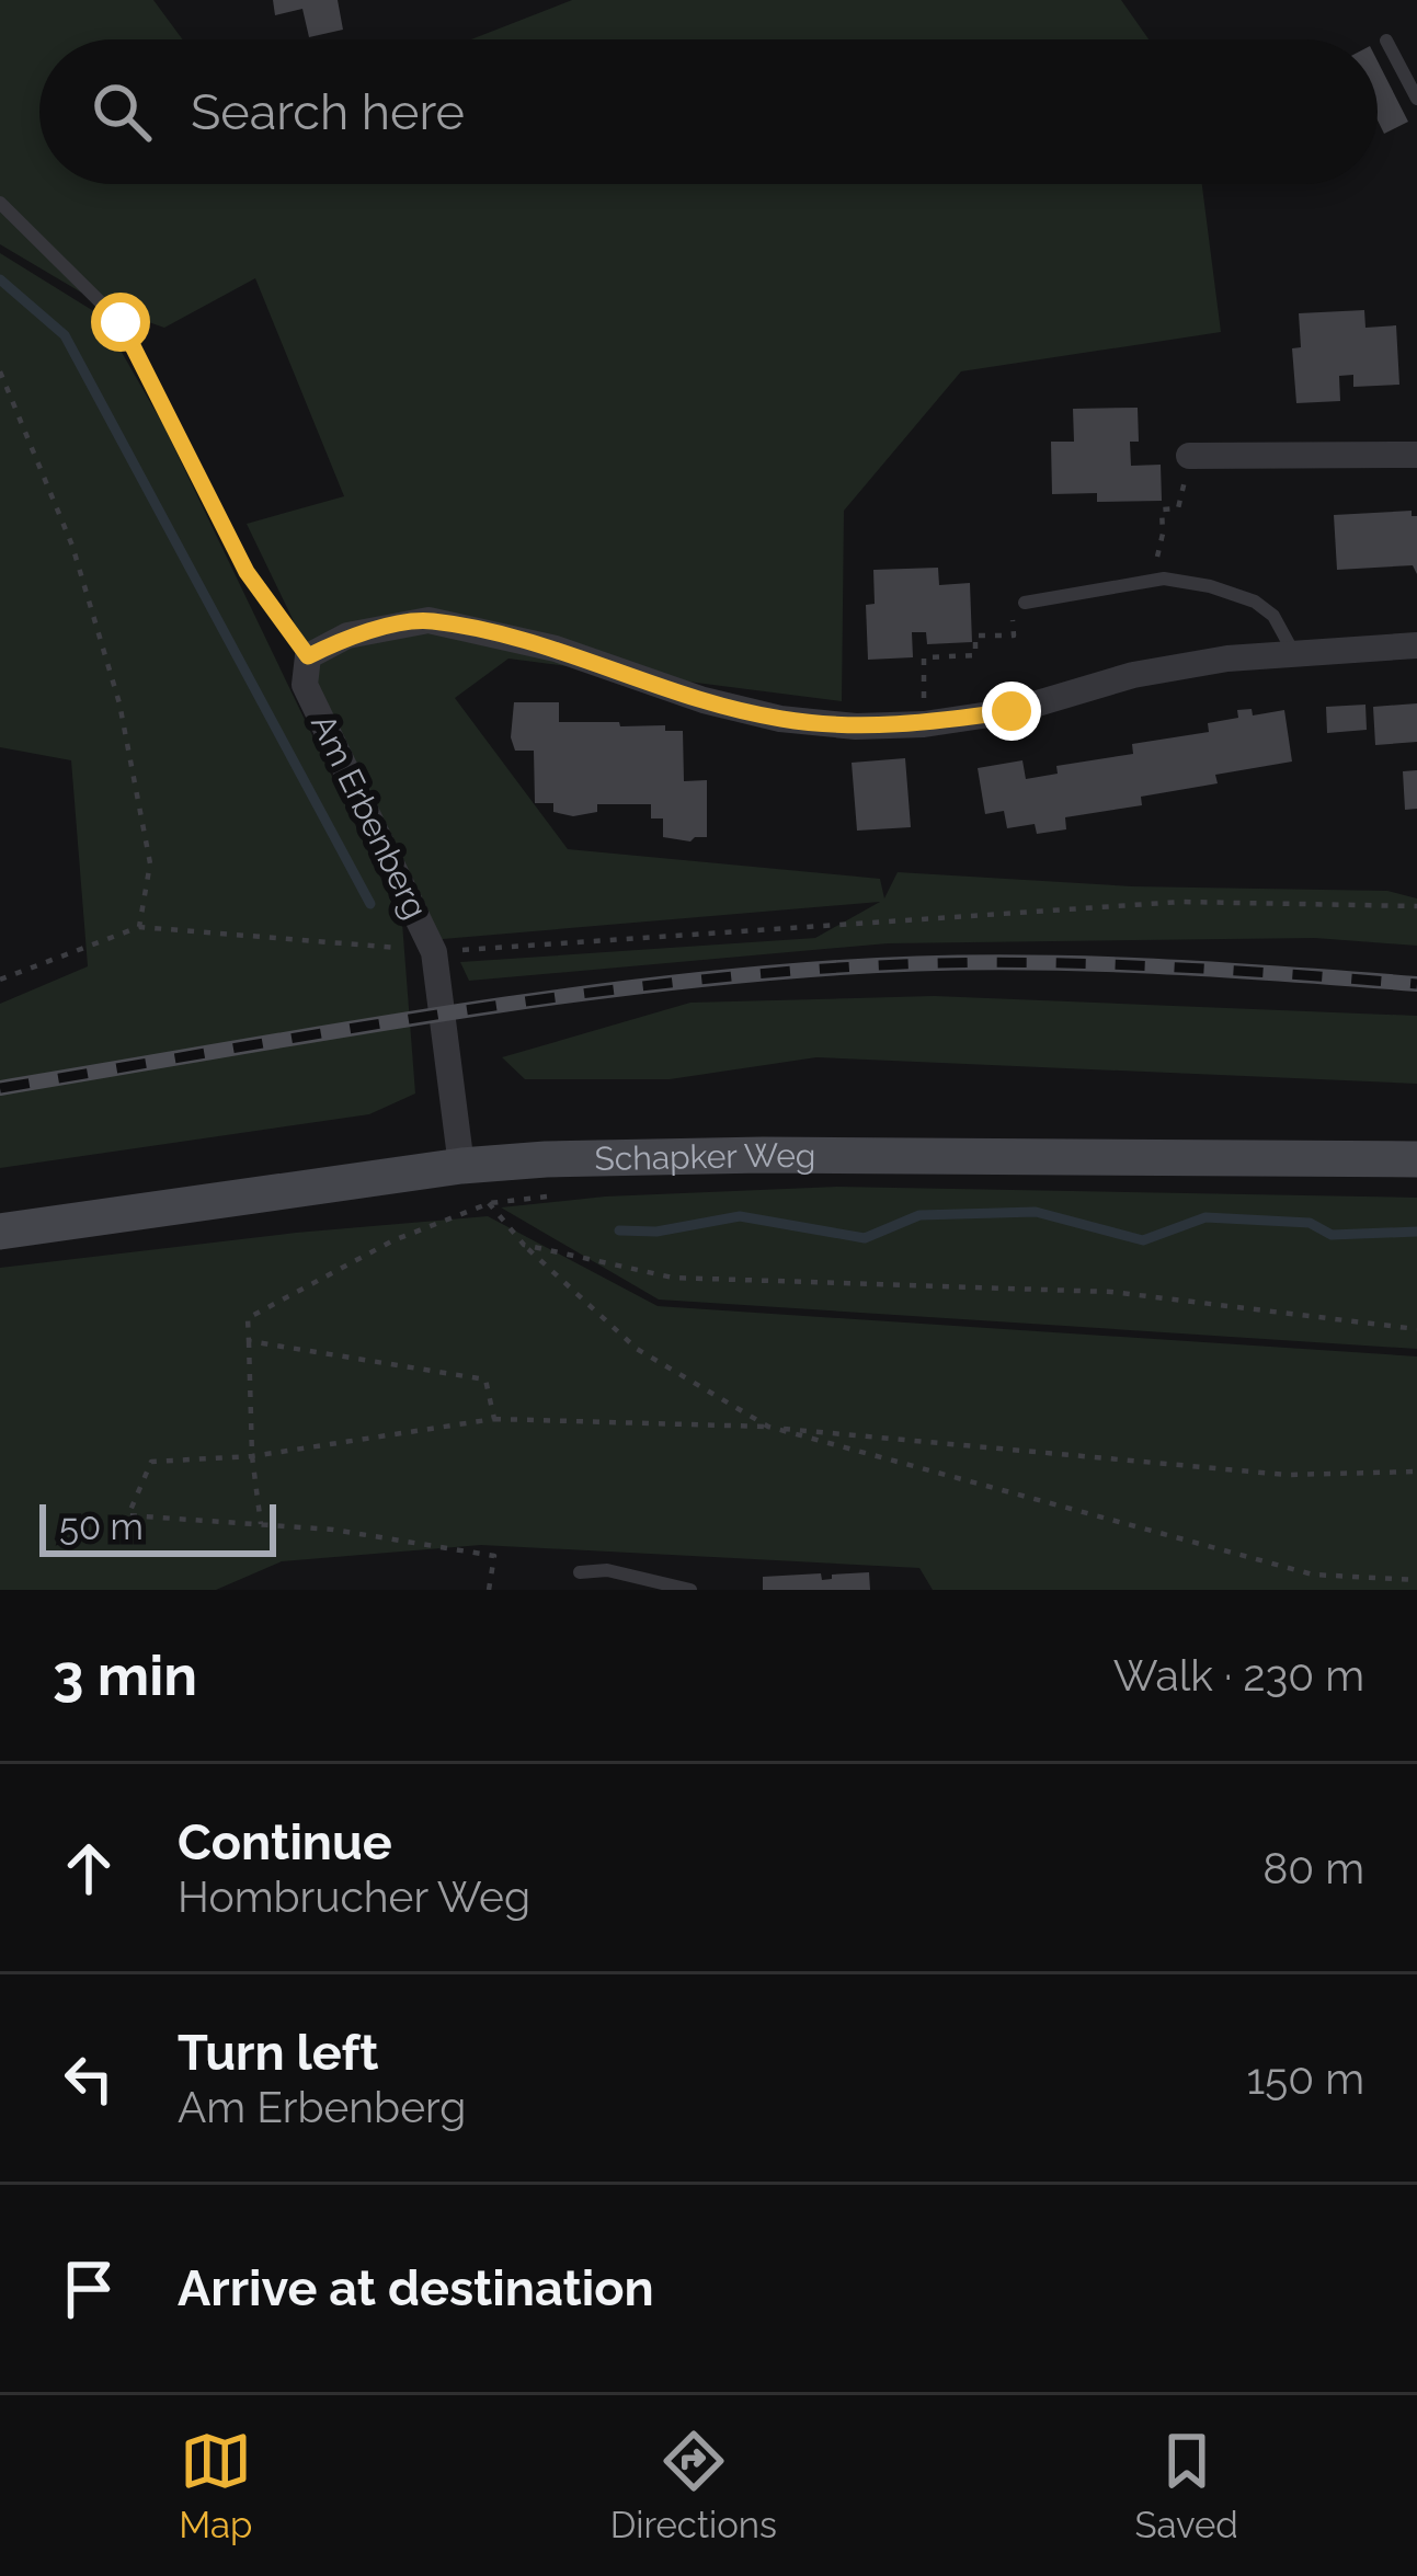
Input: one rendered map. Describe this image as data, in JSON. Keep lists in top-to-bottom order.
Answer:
{
  "streets": {
    "street": ["Am Erbenberg", "Schapker Weg"]
  },
  "crossings": [
    ["Am Erbenberg", "Schapker Weg"]
  ],
  "scale_bar": "50 m",
  "page": {
    "search": "Search here",
    "scale": "50 m",
    "heading": ["3 min", "Walk · 230 m"],
    "list": [
      ["Continue", "Hombrucher Weg", "80 m"],
      ["Turn left", "Am Erbenberg", "150 m"],
      "Arrive at destination"
    ],
    "nav": ["Map", "Directions", "Saved"]
  }
}
